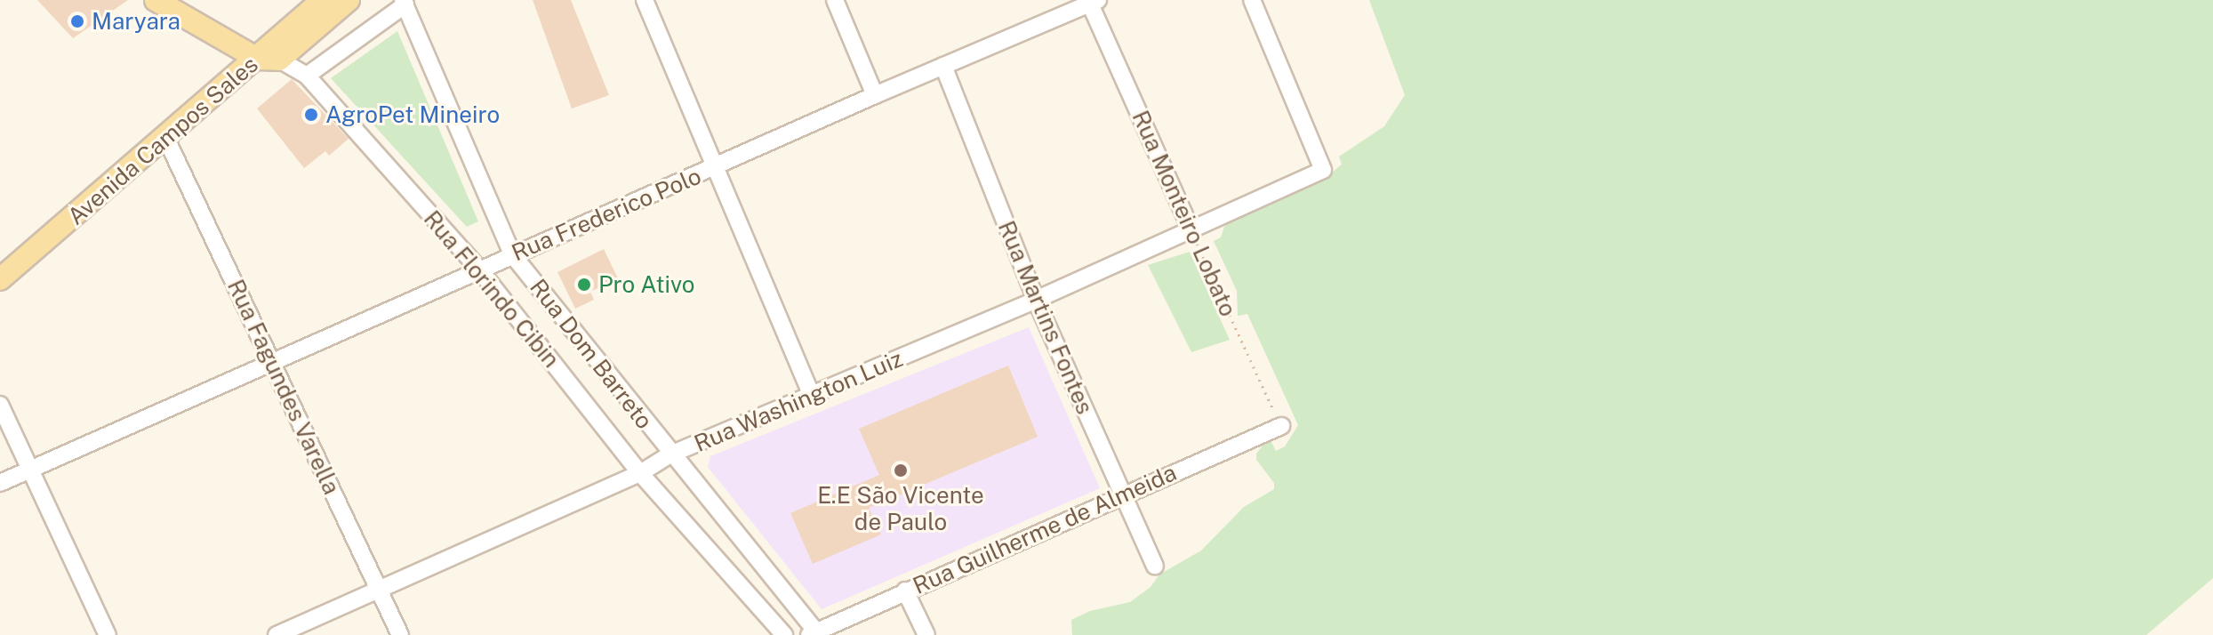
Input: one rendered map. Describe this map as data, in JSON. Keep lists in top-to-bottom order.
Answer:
{
  "streets": {
    "main road": ["Avenida Campos Sales", "Rua Florindo Cibin"],
    "street": [
      "Rua Monteiro Lobato",
      "Rua Frederico Polo",
      "Rua Martins Fontes",
      "Rua Dom Barreto",
      "Rua Fagundes Varella",
      "Rua Washington Luiz",
      "Rua Guilherme de Almeida"
    ]
  },
  "crossings": [
    ["Avenida Campos Sales", "Rua Florindo Cibin"],
    ["Avenida Campos Sales", "Rua Fagundes Varella"],
    ["Rua Monteiro Lobato", "Rua Frederico Polo"],
    ["Rua Monteiro Lobato", "Rua Washington Luiz"],
    ["Rua Monteiro Lobato", "Rua Guilherme de Almeida"],
    ["Rua Frederico Polo", "Rua Florindo Cibin"],
    ["Rua Frederico Polo", "Rua Martins Fontes"],
    ["Rua Frederico Polo", "Rua Dom Barreto"],
    ["Rua Frederico Polo", "Rua Fagundes Varella"],
    ["Rua Florindo Cibin", "Rua Washington Luiz"],
    ["Rua Martins Fontes", "Rua Washington Luiz"],
    ["Rua Martins Fontes", "Rua Guilherme de Almeida"],
    ["Rua Dom Barreto", "Rua Washington Luiz"],
    ["Rua Dom Barreto", "Rua Guilherme de Almeida"],
    ["Rua Fagundes Varella", "Rua Washington Luiz"]
  ],
  "places": [
    "Maryara",
    "AgroPet Mineiro",
    "Pro Ativo",
    "E.E São Vicente de Paulo"
  ]
}
